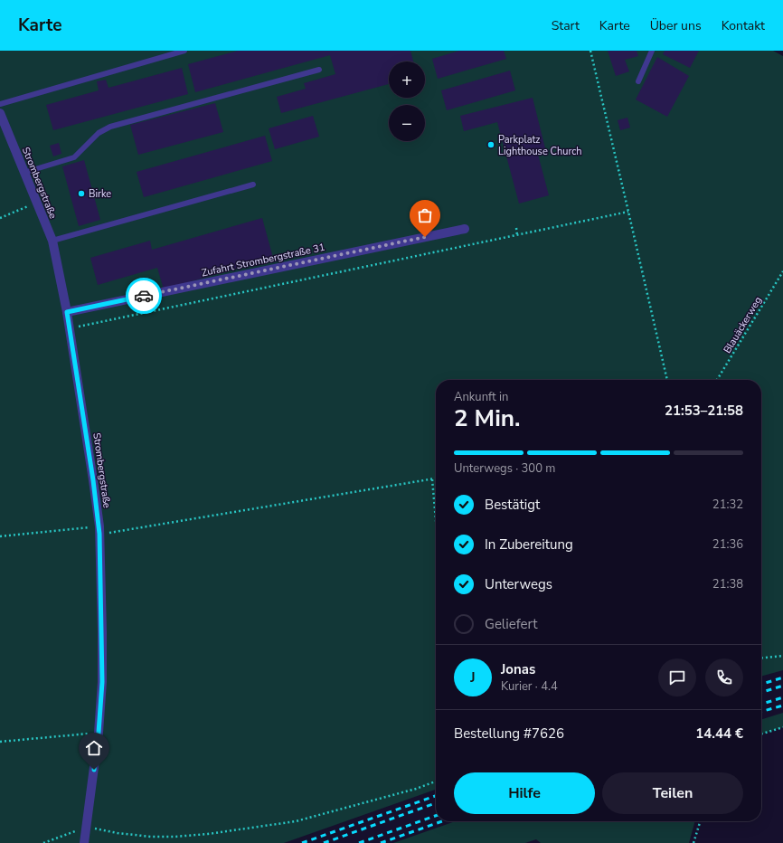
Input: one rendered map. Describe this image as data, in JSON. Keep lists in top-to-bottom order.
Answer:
{
  "streets": {
    "street": ["Strombergstraße", "Zufahrt Strombergstraße 31"],
    "path": ["Blauäckerweg"]
  },
  "crossings": [
    ["Strombergstraße", "Zufahrt Strombergstraße 31"]
  ],
  "places": ["Parkplatz Lighthouse Church", "Birke"],
  "page": {
    "header": "Karte",
    "nav": [
      "Start",
      "Karte",
      "Über uns",
      "Kontakt"
    ],
    "map_buttons": ["+", "−"],
    "heading": ["2 Min.", "Ankunft in", "21:53–21:58"],
    "panel": [
      "Jonas",
      "Kurier · 4.4",
      "Bestellung #7626",
      "14.44 €"
    ],
    "bar": "Unterwegs · 300 m",
    "list": [
      ["Bestätigt", "21:32"],
      ["In Zubereitung", "21:36"],
      ["Unterwegs", "21:38"],
      "Geliefert"
    ],
    "round": "J",
    "buttons": ["Hilfe", "Teilen"]
  }
}
